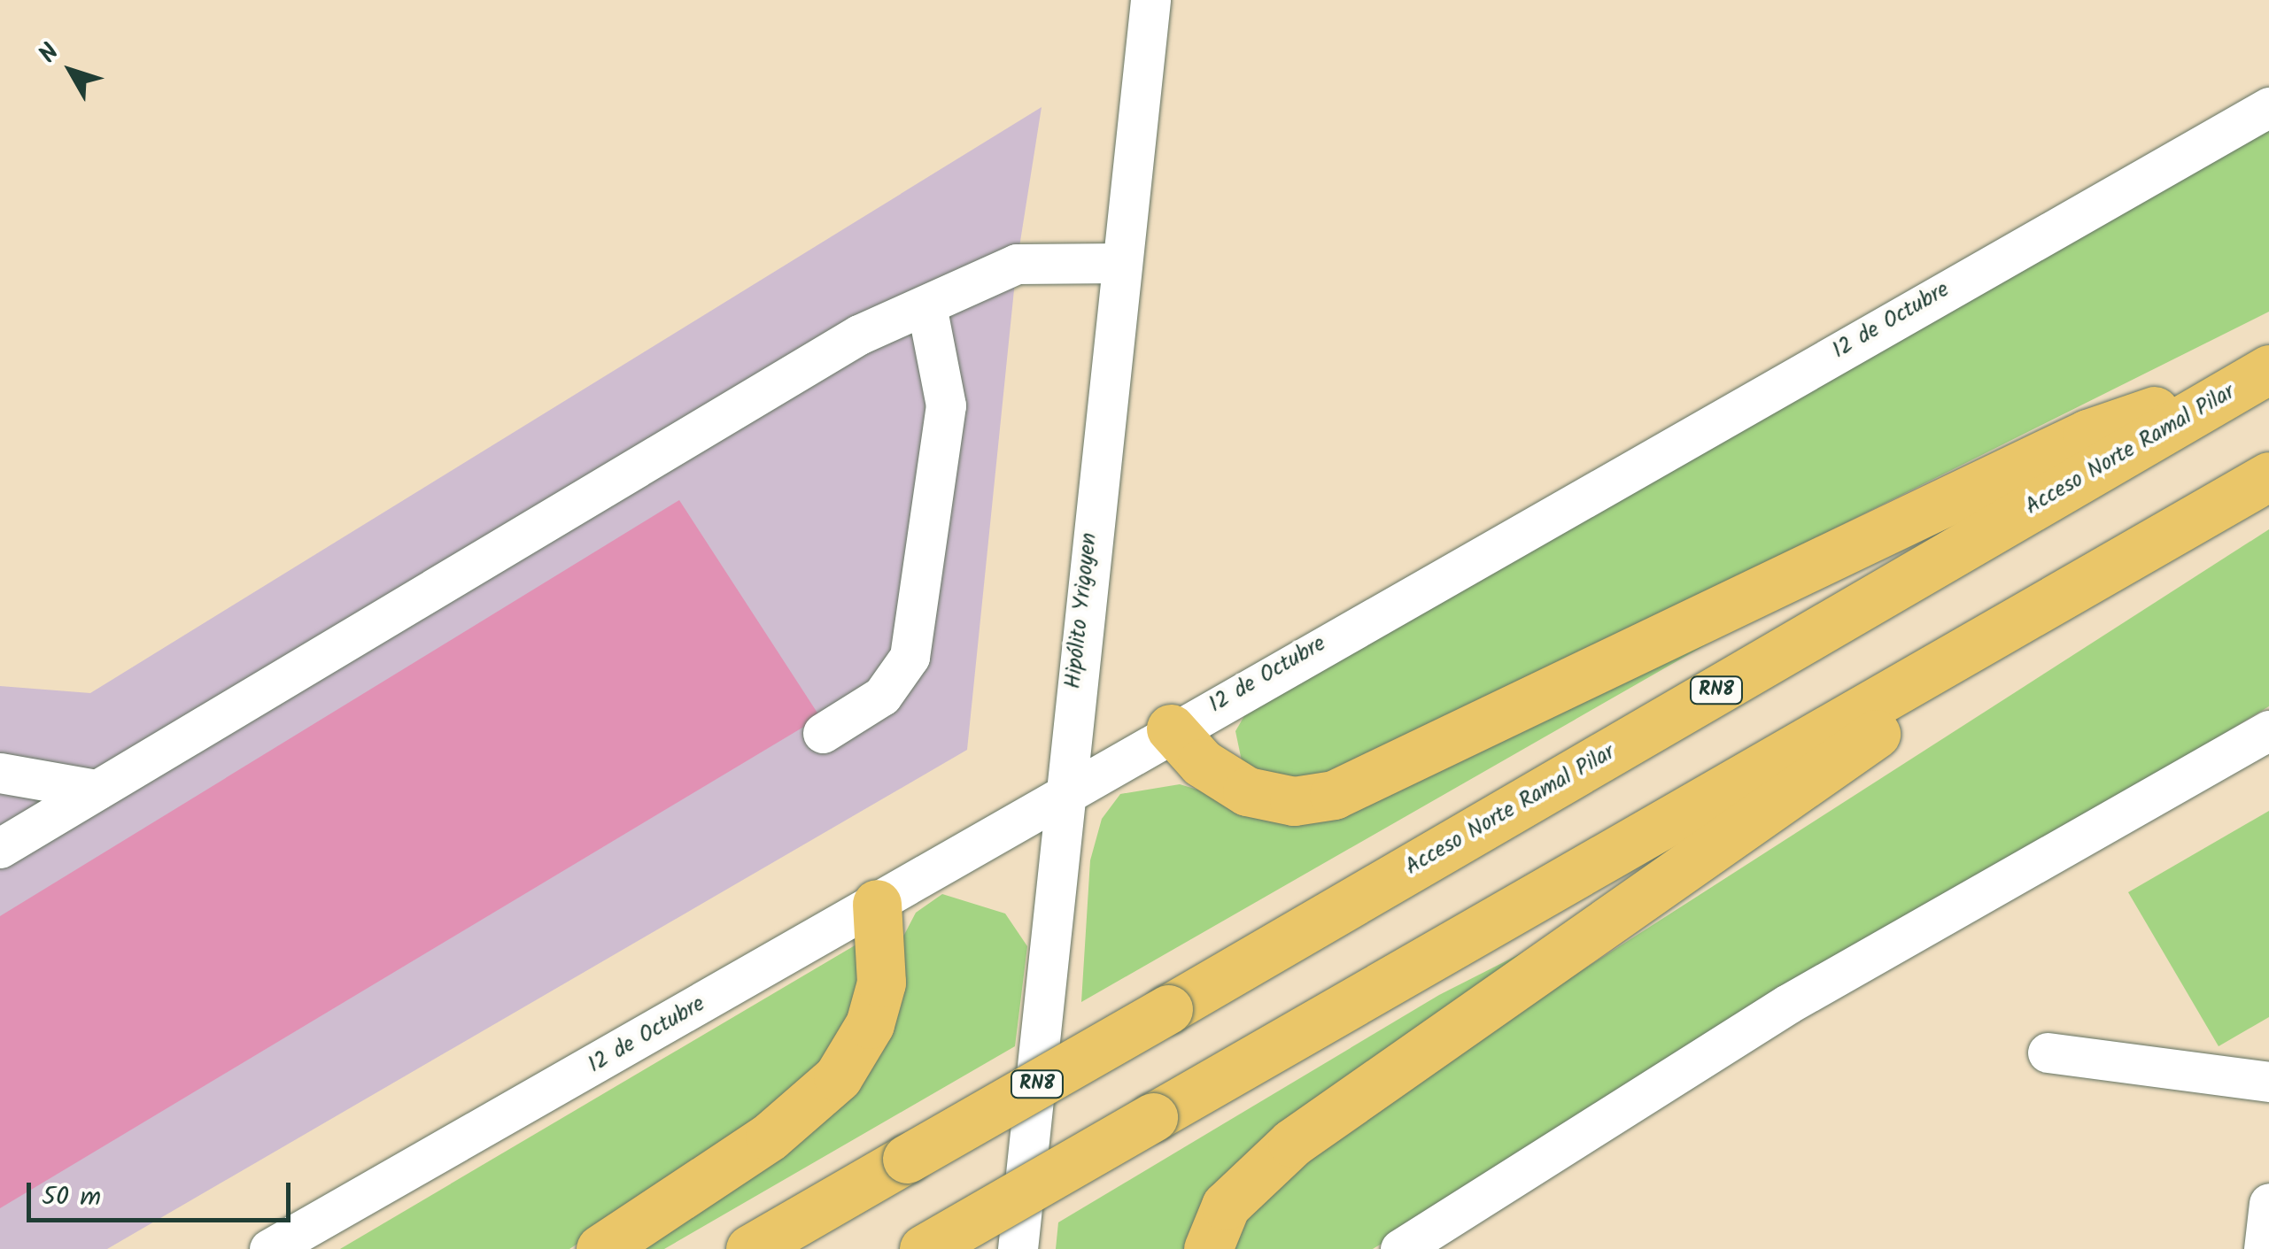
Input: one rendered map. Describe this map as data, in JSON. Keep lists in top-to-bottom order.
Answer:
{
  "streets": {
    "highway": ["Acceso Norte Ramal Pilar", "RN8"],
    "street": ["12 de Octubre", "Hipólito Yrigoyen"]
  },
  "crossings": [
    ["12 de Octubre", "Hipólito Yrigoyen"]
  ],
  "scale_bar": "50 m",
  "north": "top left"
}
